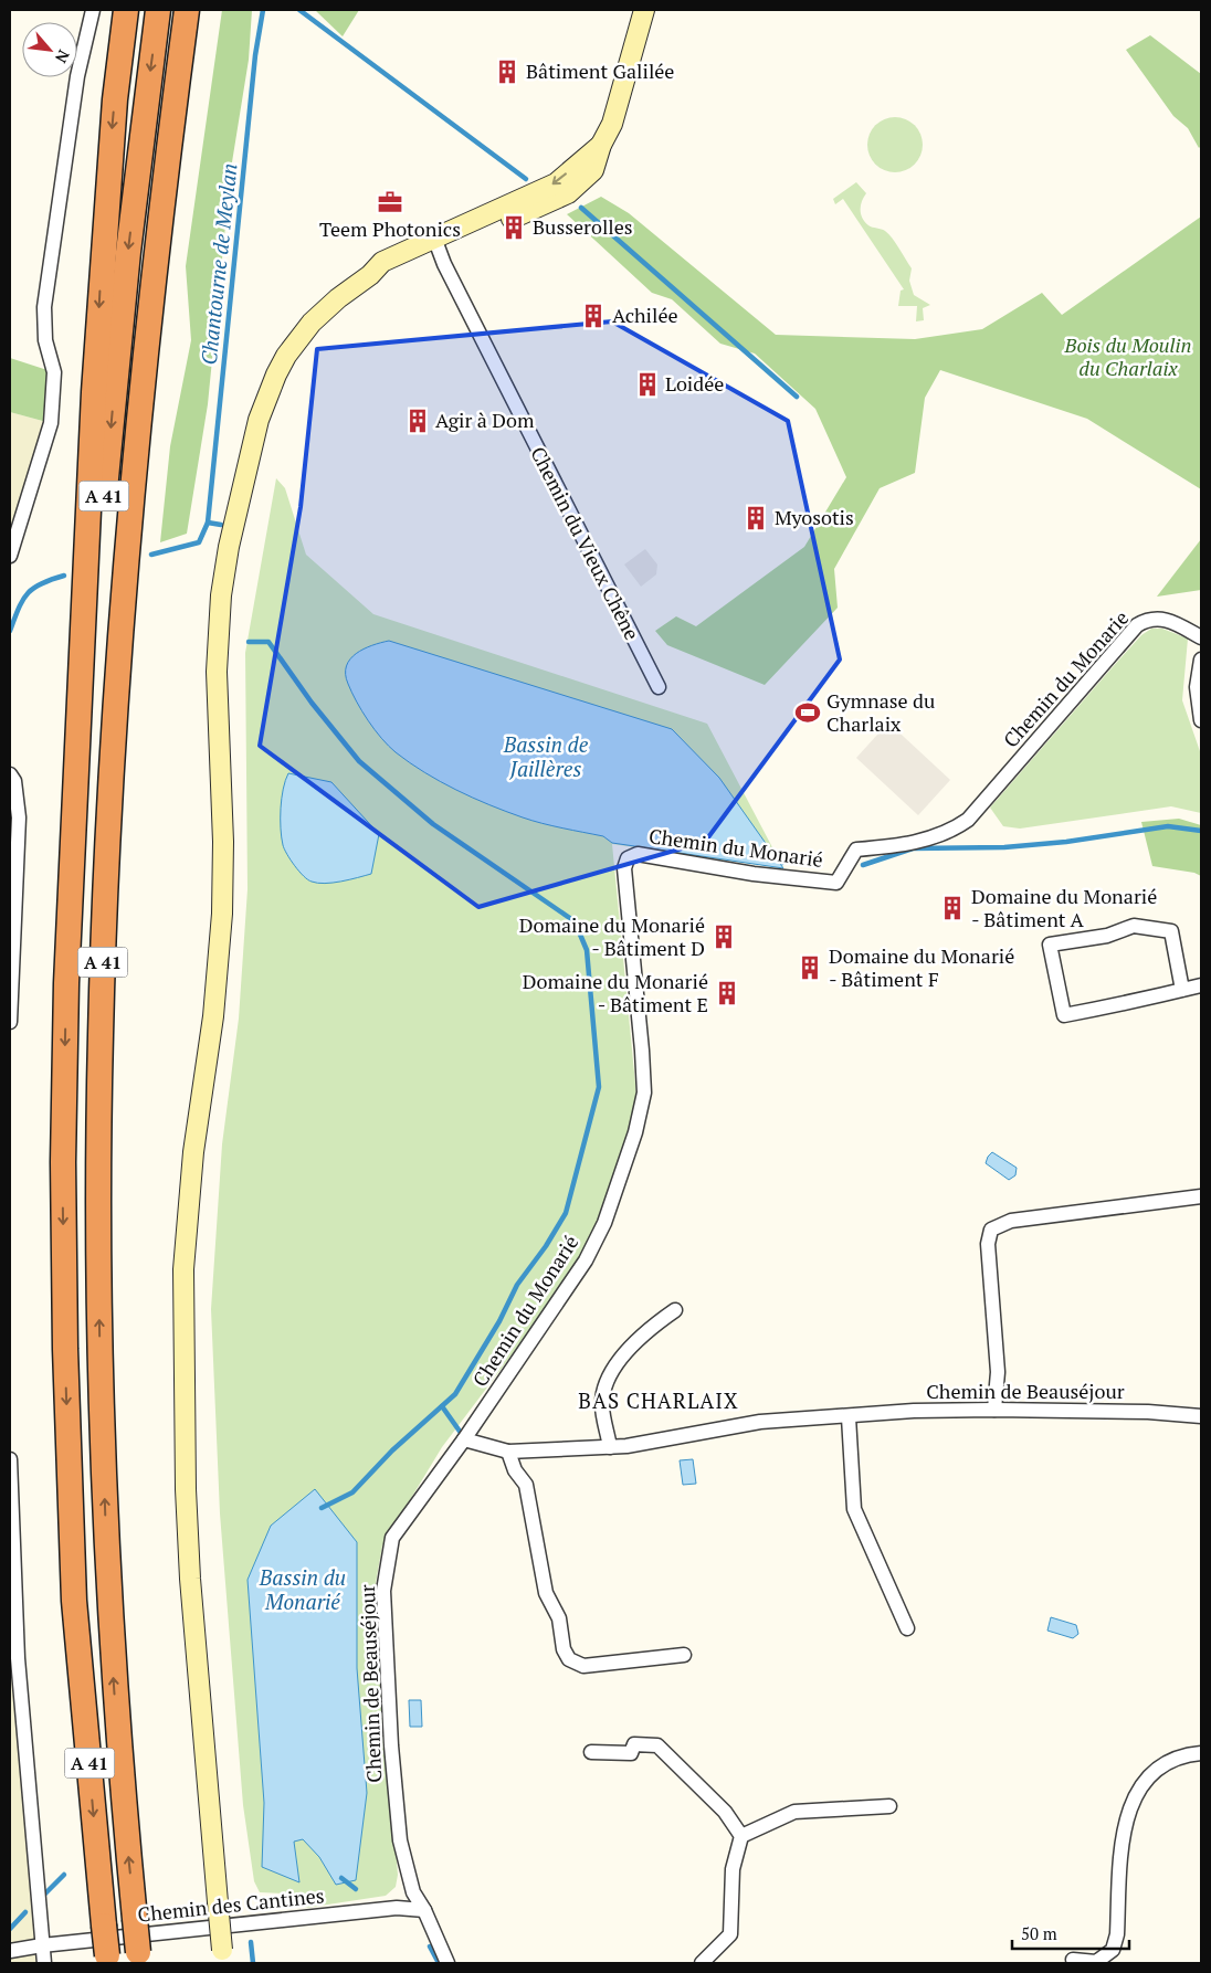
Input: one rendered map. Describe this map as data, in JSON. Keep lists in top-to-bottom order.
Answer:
{
  "streets": {
    "highway": ["A 41"],
    "street": [
      "Chemin du Vieux Chêne",
      "Chemin du Monarie",
      "Chemin du Monarié",
      "Chemin de Beauséjour",
      "Chemin des Cantines"
    ]
  },
  "crossings": [
    ["Chemin du Monarie", "Chemin du Monarié"],
    ["Chemin du Monarié", "Chemin de Beauséjour"],
    ["Chemin de Beauséjour", "Chemin des Cantines"]
  ],
  "districts": ["BAS CHARLAIX"],
  "water": ["Chantourne de Meylan", "Bassin de Jaillères", "Bassin du Monarié"],
  "parks": ["Bois du Moulin du Charlaix"],
  "places": {
    "building": [
      "Bâtiment Galilée",
      "Busserolles",
      "Achilée",
      "Loidée",
      "Agir à Dom",
      "Myosotis",
      "Domaine du Monarié - Bâtiment A",
      "Domaine du Monarié - Bâtiment D",
      "Domaine du Monarié - Bâtiment F",
      "Domaine du Monarié - Bâtiment E"
    ],
    "office": ["Teem Photonics"],
    "sports": ["Gymnase du Charlaix"]
  },
  "scale_bar": "50 m",
  "north": "bottom right"
}
